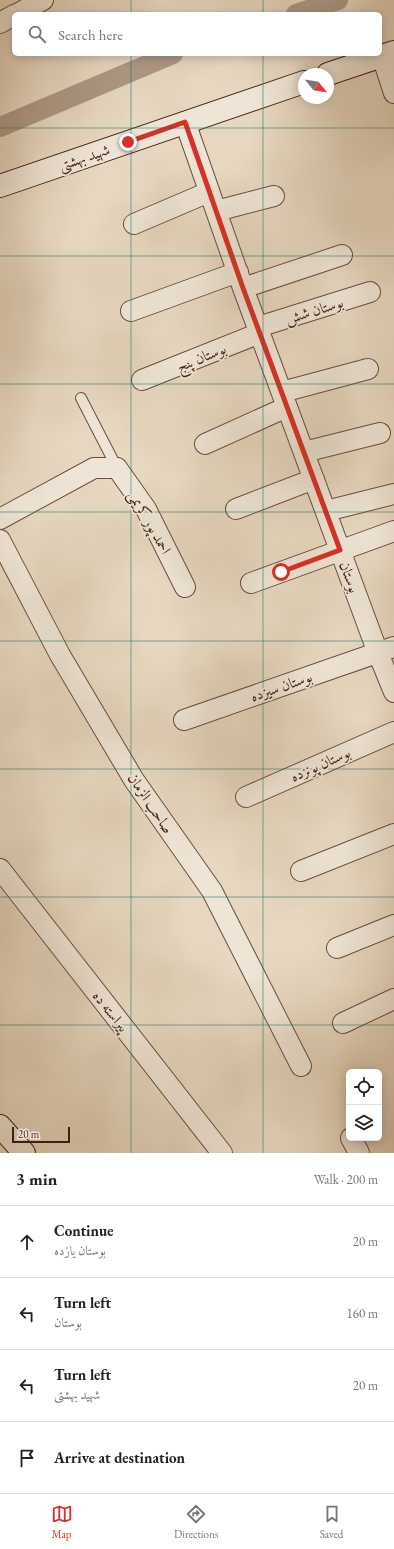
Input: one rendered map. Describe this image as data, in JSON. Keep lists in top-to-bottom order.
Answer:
{
  "streets": {
    "main road": ["شهید بهشتی"],
    "street": [
      "بوستان شش",
      "بوستان پنج",
      "احمد پور کریمی",
      "بوستان",
      "بوستان سیزده",
      "بوستان پونزده",
      "صاحب الزمان",
      "پیراسته ده"
    ]
  },
  "crossings": [
    ["شهید بهشتی", "بوستان"],
    ["بوستان شش", "بوستان پنج"],
    ["بوستان شش", "بوستان"],
    ["بوستان پنج", "بوستان"],
    ["بوستان", "بوستان سیزده"]
  ],
  "scale_bar": "20 m",
  "north": "bottom right",
  "page": {
    "search": "Search here",
    "scale": "20 m",
    "heading": ["3 min", "Walk · 200 m"],
    "list": [
      ["Continue", "بوستان یازده", "20 m"],
      ["Turn left", "بوستان", "160 m"],
      ["Turn left", "شهید بهشتی", "20 m"],
      "Arrive at destination"
    ],
    "nav": ["Map", "Directions", "Saved"]
  }
}
